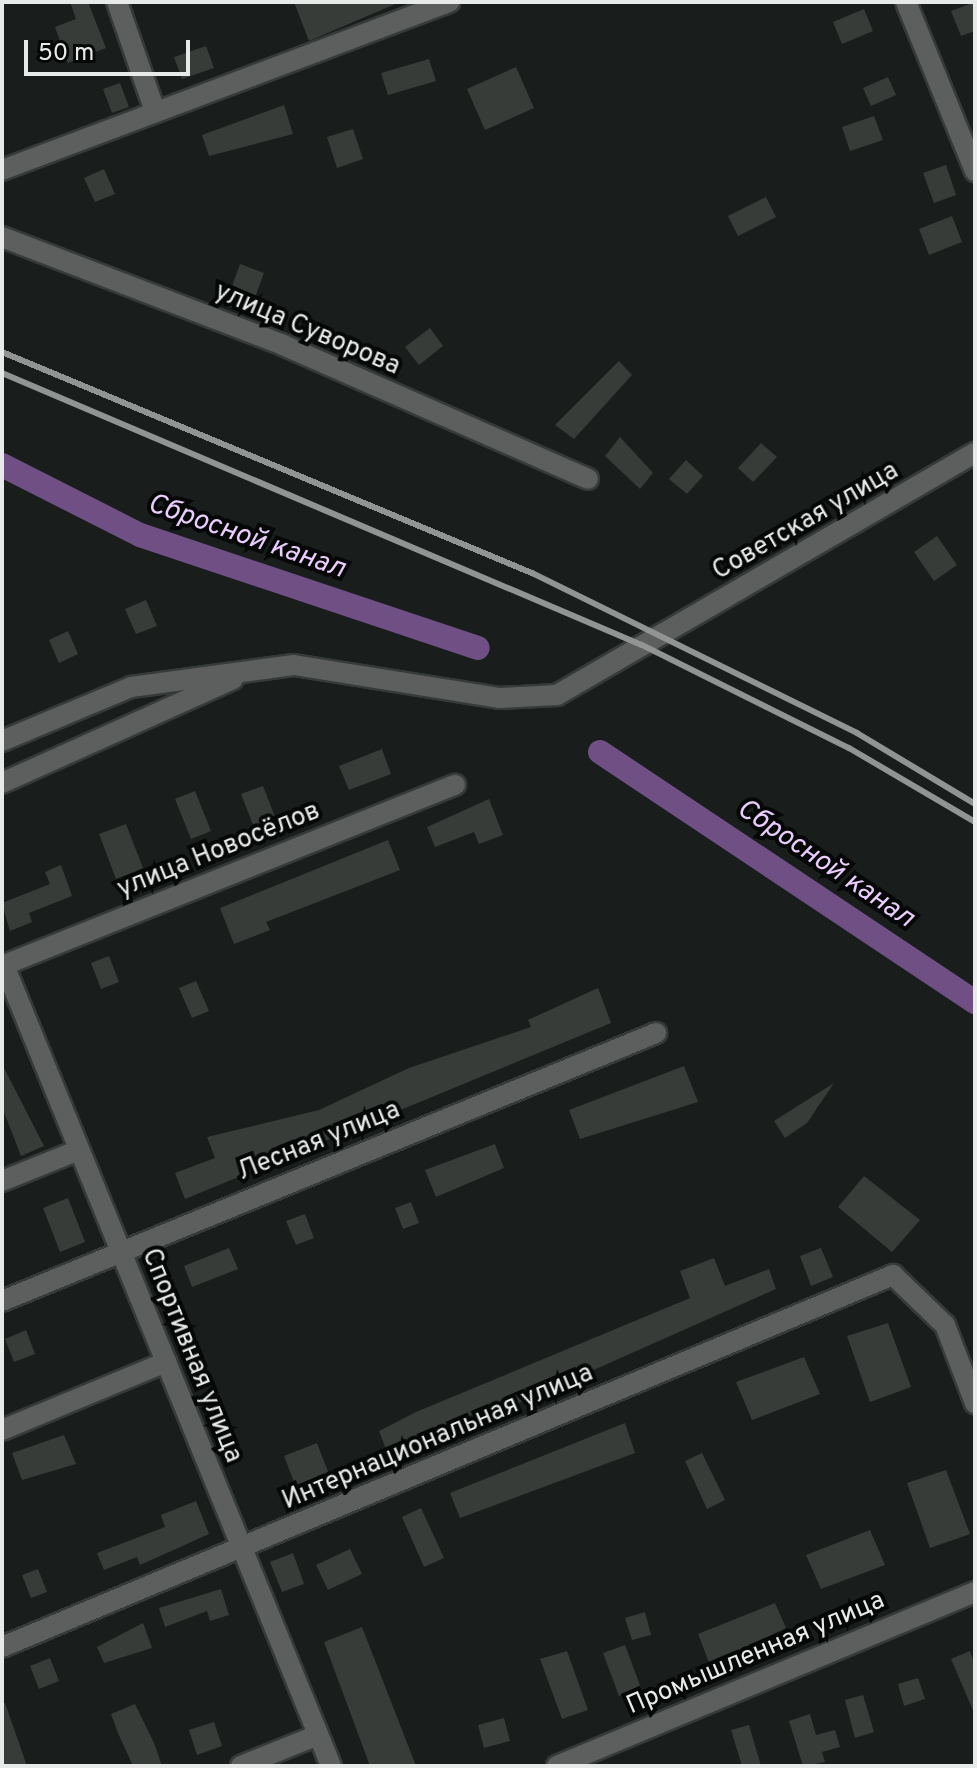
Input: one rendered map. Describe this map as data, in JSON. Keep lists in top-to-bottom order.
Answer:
{
  "streets": {
    "street": [
      "улица Суворова",
      "Советская улица",
      "улица Новосёлов",
      "Лесная улица",
      "Спортивная улица",
      "Интернациональная улица",
      "Промышленная улица"
    ]
  },
  "crossings": [
    ["улица Новосёлов", "Спортивная улица"],
    ["Лесная улица", "Спортивная улица"],
    ["Спортивная улица", "Интернациональная улица"]
  ],
  "water": ["Сбросной канал"],
  "scale_bar": "50 m"
}
